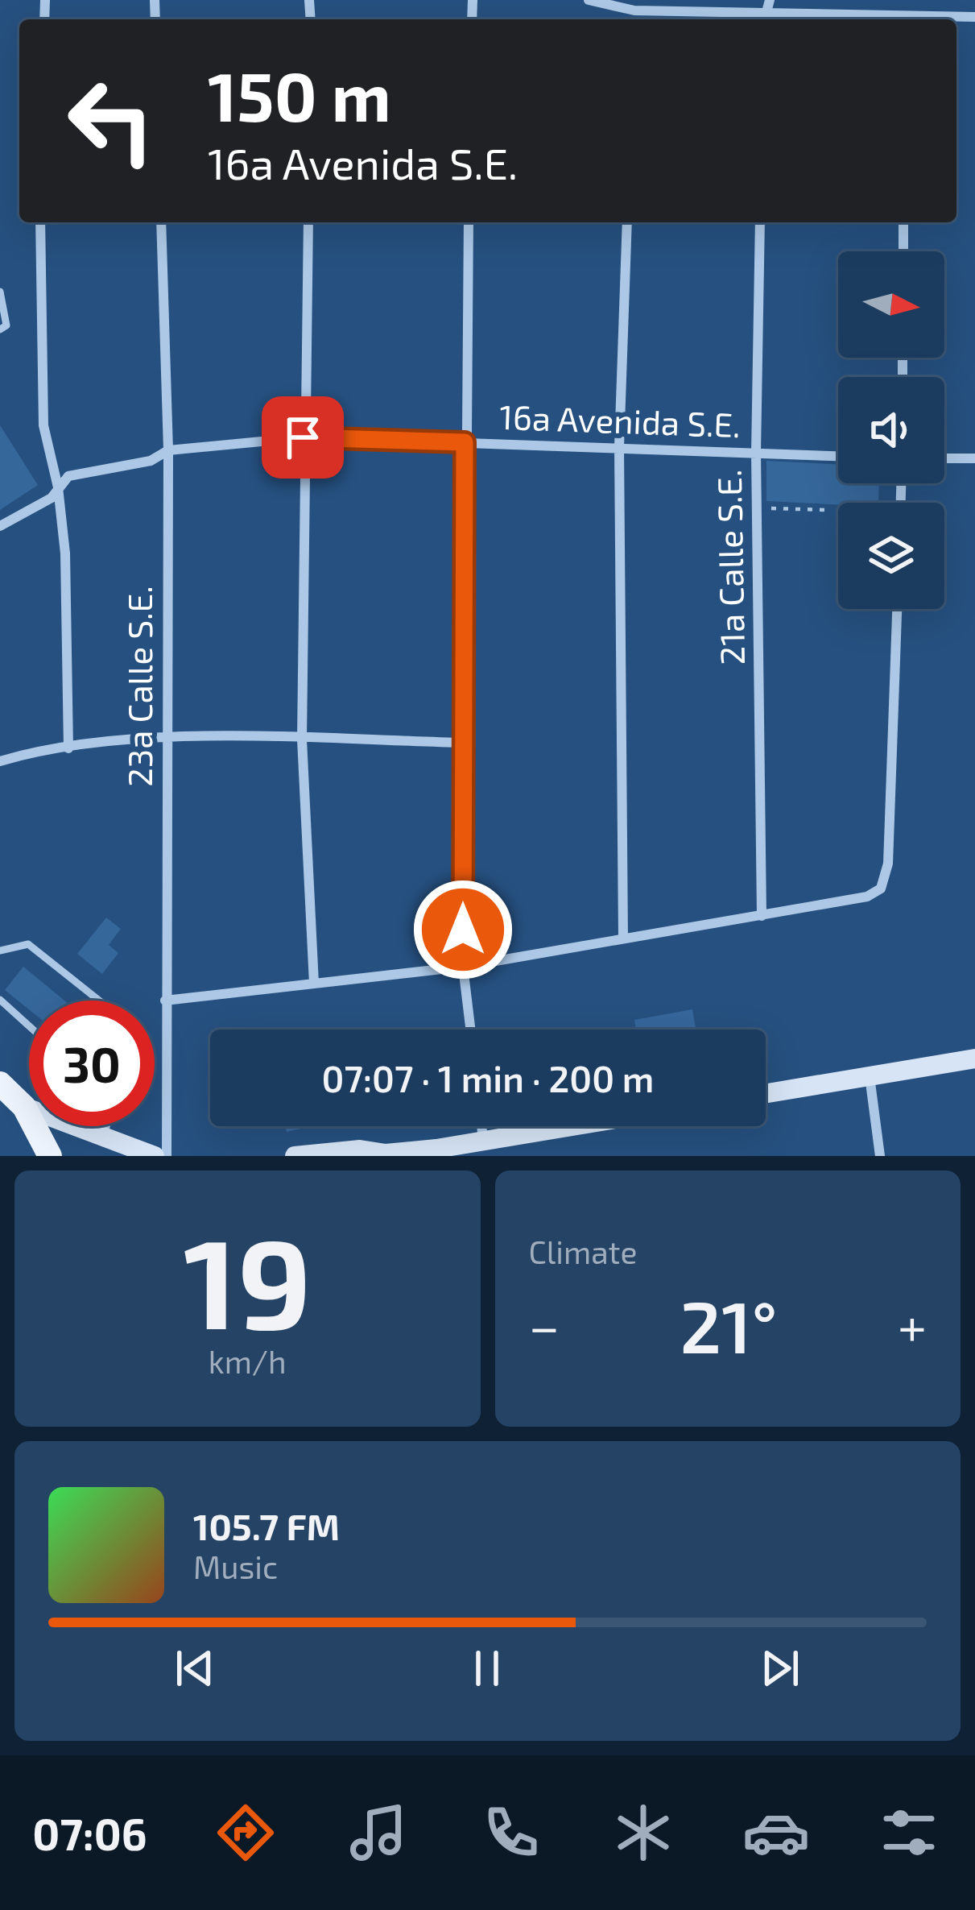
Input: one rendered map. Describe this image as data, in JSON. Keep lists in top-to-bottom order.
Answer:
{
  "streets": {
    "street": ["16a Avenida S.E.", "21a Calle S.E.", "23a Calle S.E."]
  },
  "crossings": [
    ["16a Avenida S.E.", "21a Calle S.E."],
    ["16a Avenida S.E.", "23a Calle S.E."]
  ],
  "north": "right",
  "page": {
    "turn": ["150 m", "16a Avenida S.E."],
    "limit": "30",
    "trip": "07:07 · 1 min · 200 m",
    "tile": [
      ["19", "km/h"],
      "Climate"
    ],
    "heat": ["−", "21°", "+"],
    "song": ["105.7 FM", "Music"],
    "tabs": "07:06"
  }
}
